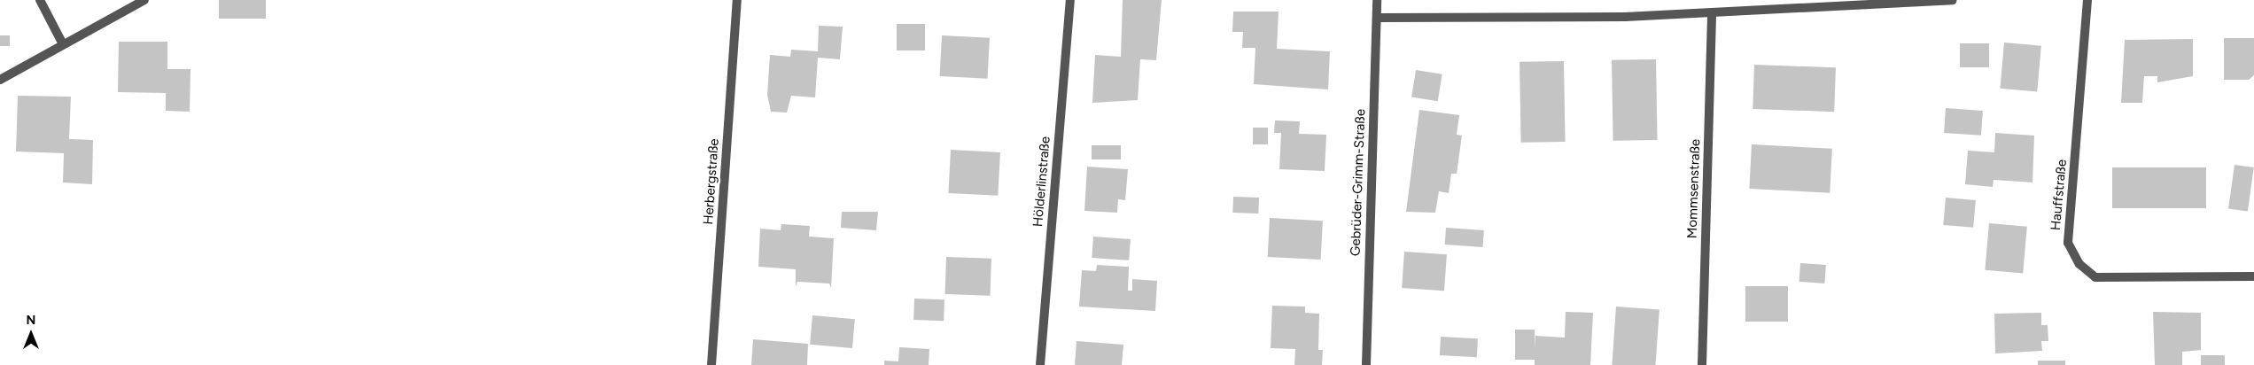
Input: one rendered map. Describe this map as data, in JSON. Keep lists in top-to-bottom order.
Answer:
{
  "streets": {
    "street": [
      "Herbergstraße",
      "Hölderlinstraße",
      "Gebrüder-Grimm-Straße",
      "Mommsenstraße",
      "Hauffstraße"
    ]
  },
  "north": "top"
}
